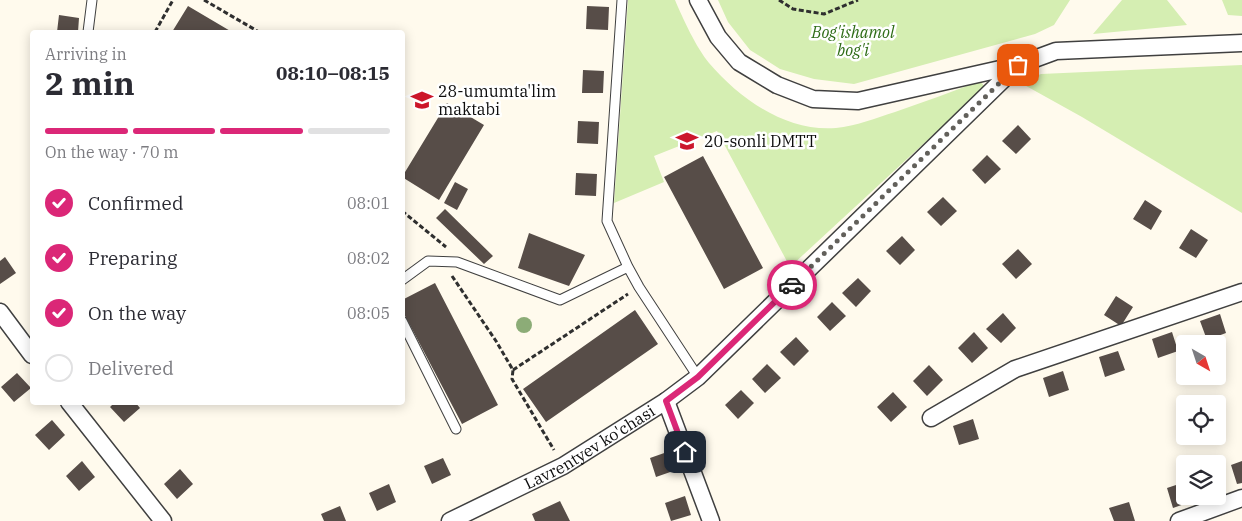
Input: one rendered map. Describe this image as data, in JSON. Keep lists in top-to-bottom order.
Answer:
{
  "streets": {
    "street": ["Lavrentyev ko'chasi"]
  },
  "parks": ["Bog'ishamol bog'i"],
  "places": {
    "school or university": ["28-umumta'lim maktabi", "20-sonli DMTT"]
  },
  "north": "bottom right",
  "page": {
    "heading": ["2 min", "Arriving in", "08:10–08:15"],
    "bar": "On the way · 70 m",
    "list": [
      ["Confirmed", "08:01"],
      ["Preparing", "08:02"],
      ["On the way", "08:05"],
      "Delivered"
    ]
  }
}
